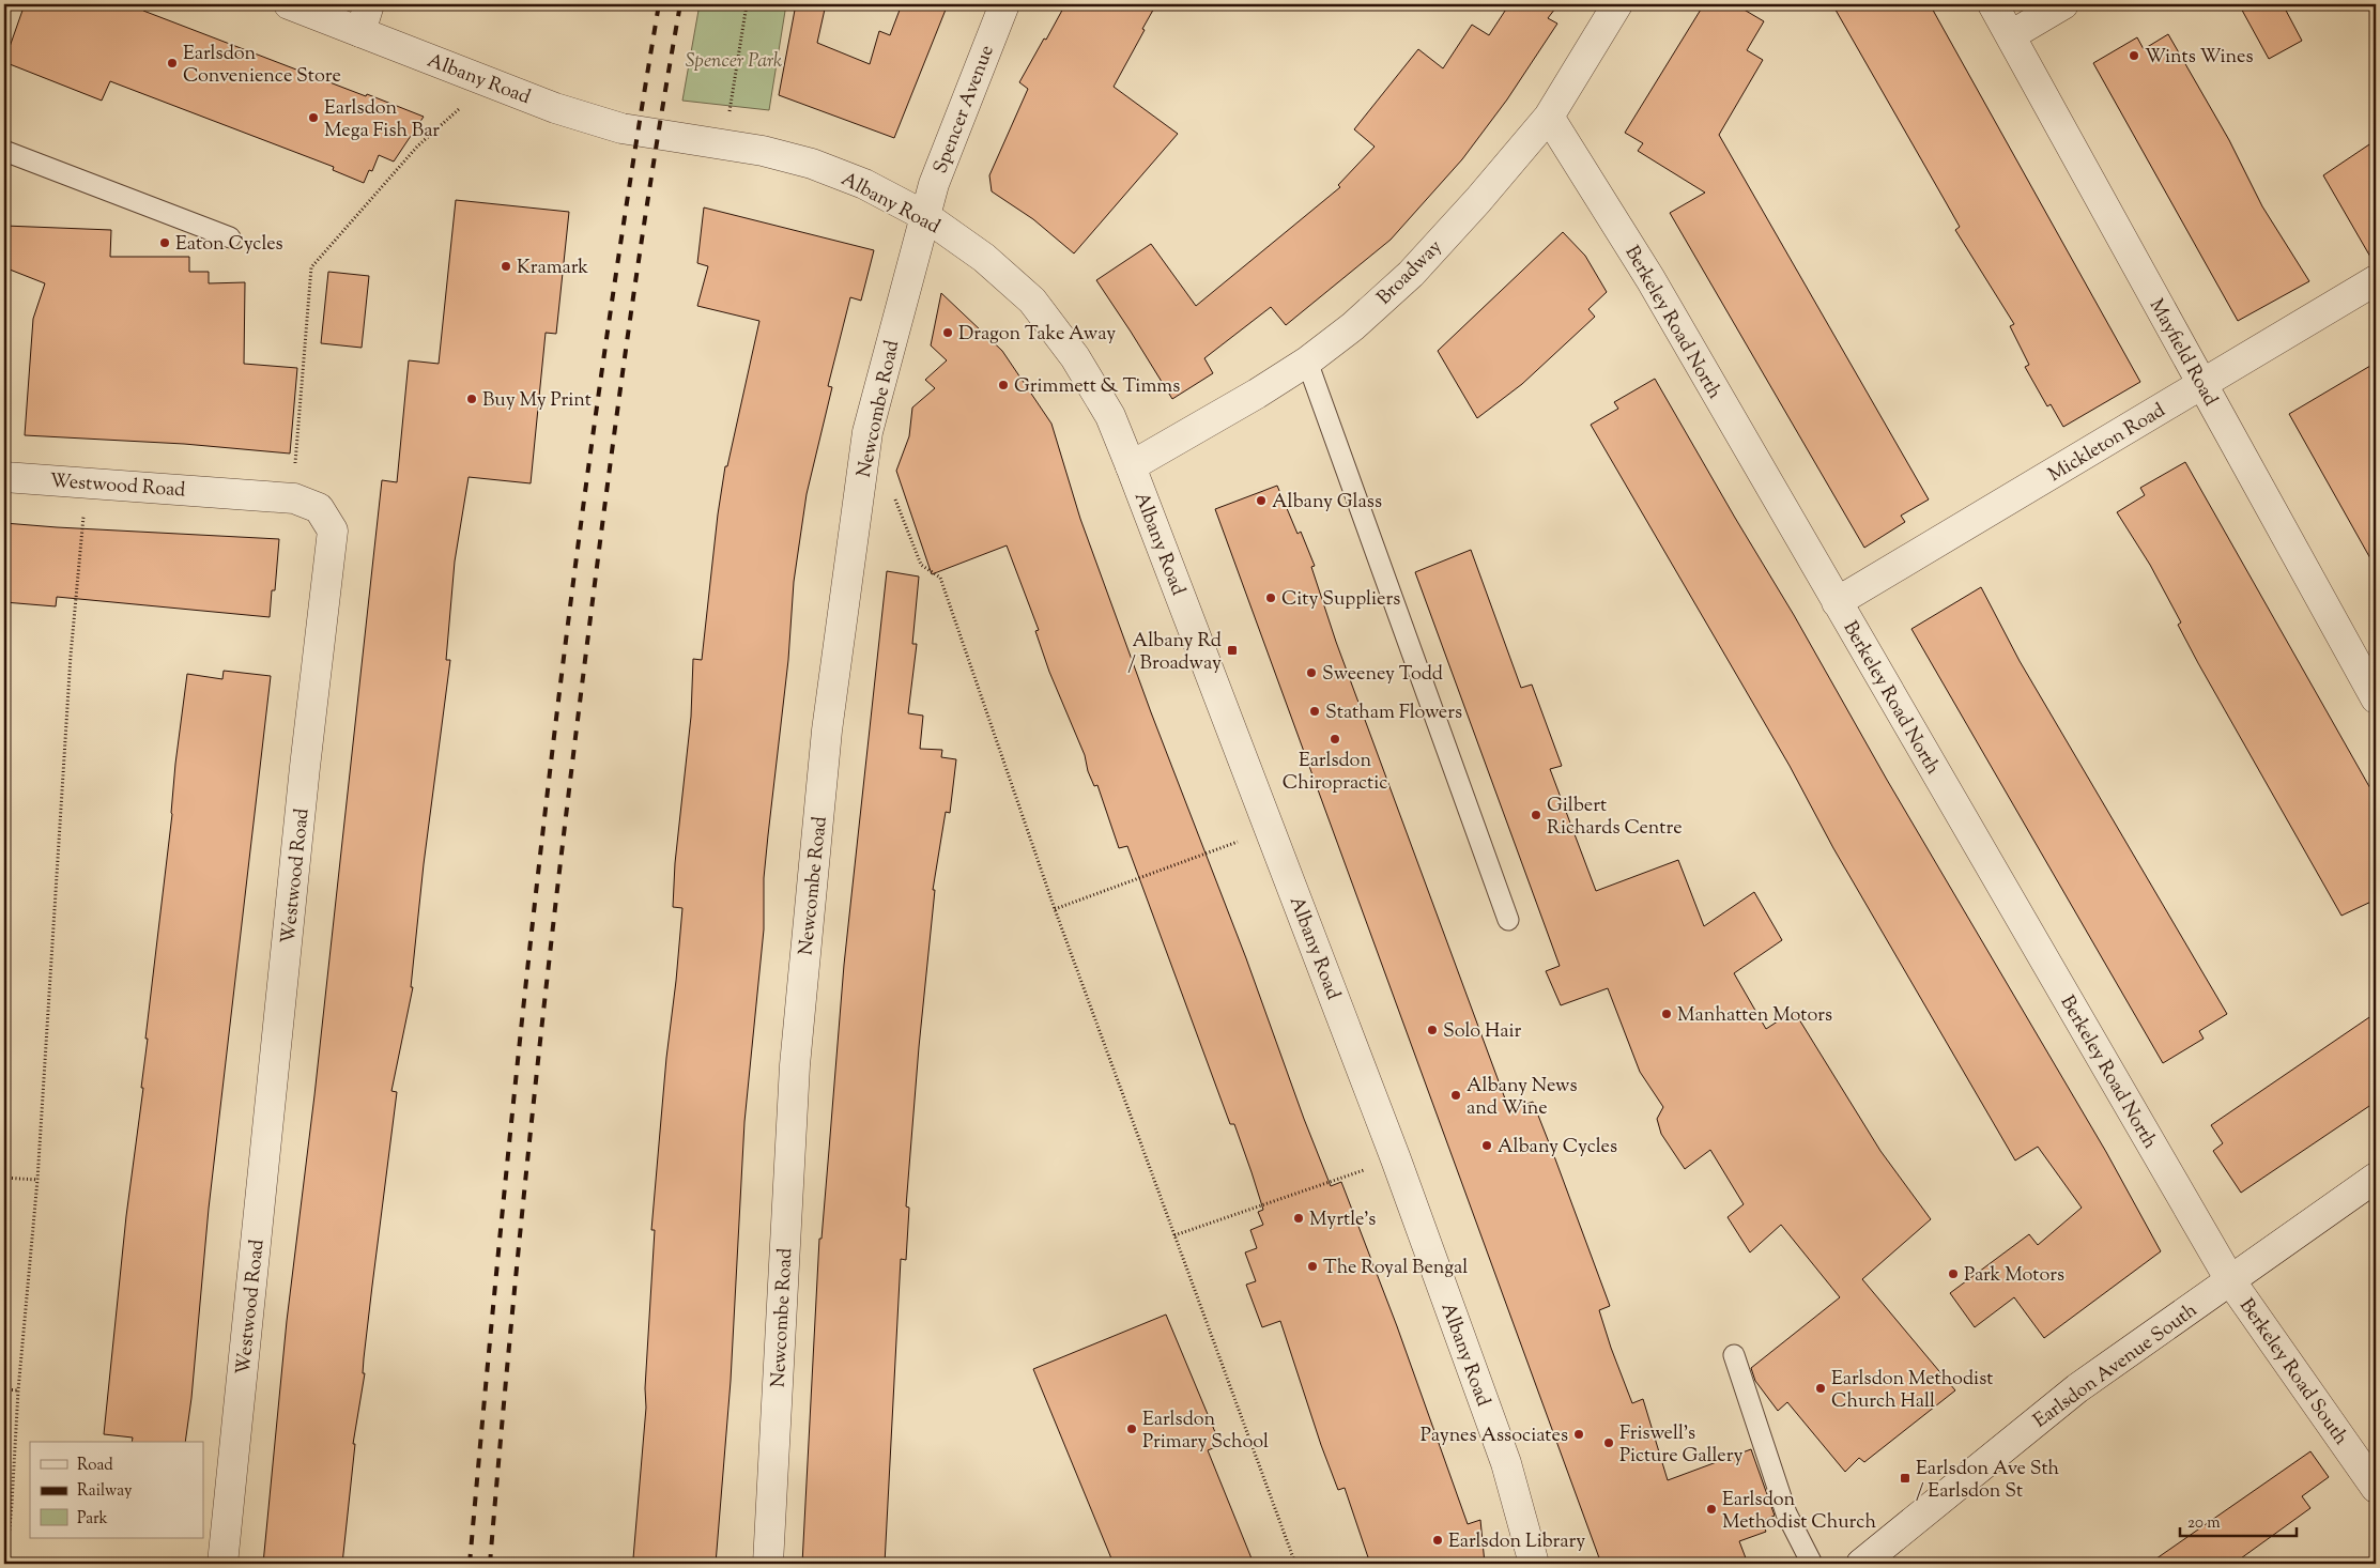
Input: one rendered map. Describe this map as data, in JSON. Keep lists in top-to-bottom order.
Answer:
{
  "streets": {
    "street": [
      "Albany Road",
      "Spencer Avenue",
      "Broadway",
      "Berkeley Road North",
      "Mayfield Road",
      "Newcombe Road",
      "Mickleton Road",
      "Westwood Road",
      "Earlsdon Avenue South",
      "Berkeley Road South"
    ]
  },
  "crossings": [
    ["Albany Road", "Spencer Avenue"],
    ["Albany Road", "Broadway"],
    ["Albany Road", "Newcombe Road"],
    ["Spencer Avenue", "Newcombe Road"],
    ["Broadway", "Berkeley Road North"],
    ["Berkeley Road North", "Mickleton Road"],
    ["Berkeley Road North", "Earlsdon Avenue South"],
    ["Berkeley Road North", "Berkeley Road South"],
    ["Mayfield Road", "Mickleton Road"],
    ["Earlsdon Avenue South", "Berkeley Road South"]
  ],
  "parks": ["Spencer Park"],
  "places": {
    "other": [
      "Wints Wines",
      "Earlsdon Convenience Store",
      "Earlsdon Mega Fish Bar",
      "Eaton Cycles",
      "Kramark",
      "Dragon Take Away",
      "Grimmett & Timms",
      "Buy My Print",
      "Albany Glass",
      "City Suppliers",
      "Sweeney Todd",
      "Statham Flowers",
      "Earlsdon Chiropractic",
      "Gilbert Richards Centre",
      "Manhatten Motors",
      "Solo Hair",
      "Albany News and Wine",
      "Albany Cycles",
      "Myrtle's",
      "The Royal Bengal",
      "Park Motors",
      "Earlsdon Methodist Church Hall",
      "Earlsdon Primary School",
      "Paynes Associates",
      "Friswell's Picture Gallery",
      "Earlsdon Methodist Church",
      "Earlsdon Library"
    ],
    "transit": ["Albany Rd / Broadway", "Earlsdon Ave Sth / Earlsdon St"]
  },
  "legend": ["Road", "Railway", "Park"],
  "scale_bar": "20 m"
}
